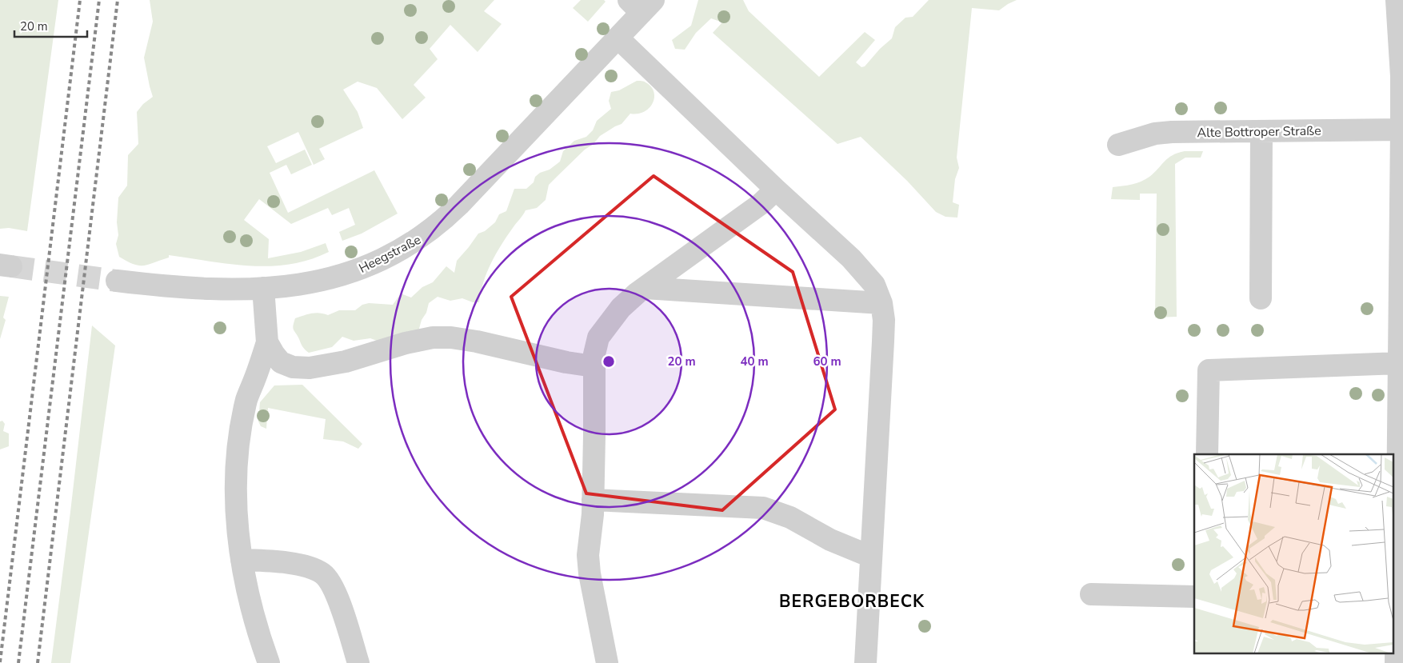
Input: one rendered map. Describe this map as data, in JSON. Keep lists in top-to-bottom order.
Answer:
{
  "streets": {
    "street": ["Alte Bottroper Straße", "Heegstraße"]
  },
  "districts": ["BERGEBORBECK"],
  "scale_bar": "20 m",
  "rings": ["20 m", "40 m", "60 m"]
}
